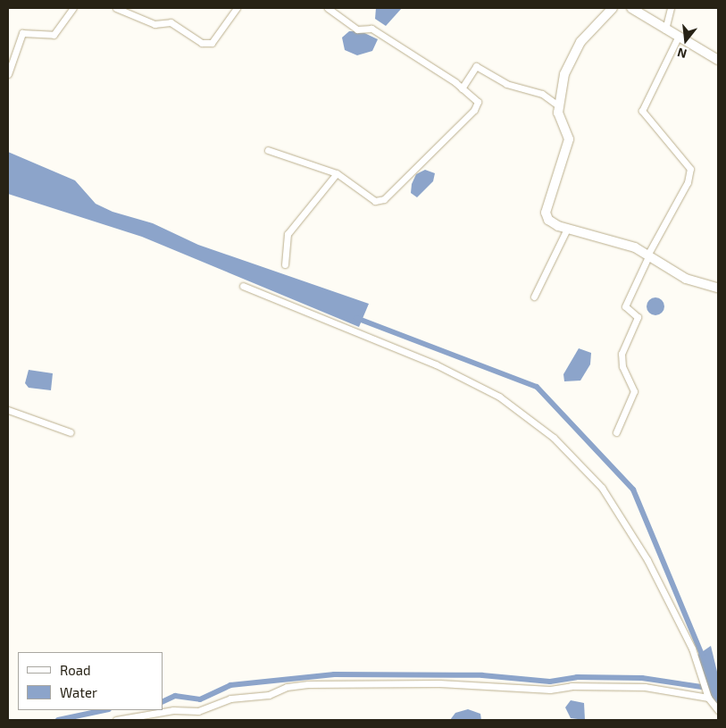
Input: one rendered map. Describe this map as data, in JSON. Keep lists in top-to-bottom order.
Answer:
{
  "legend": ["Road", "Water"],
  "north": "bottom"
}
